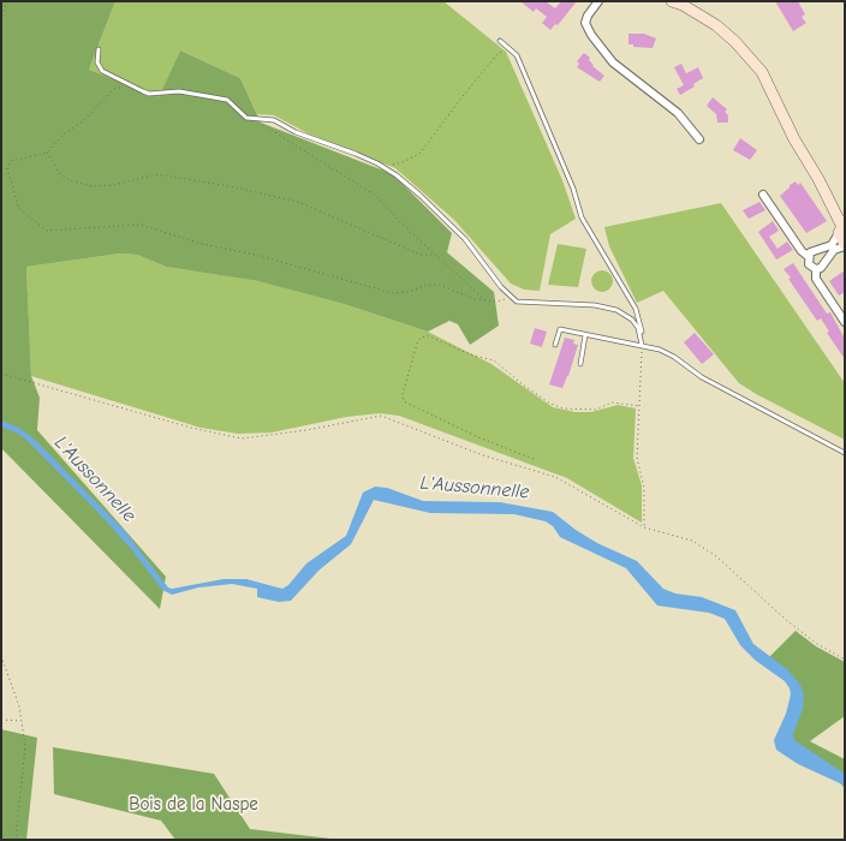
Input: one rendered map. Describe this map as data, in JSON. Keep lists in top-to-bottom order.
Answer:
{
  "water": ["L'Aussonnelle"],
  "parks": ["Bois de la Naspe"]
}
